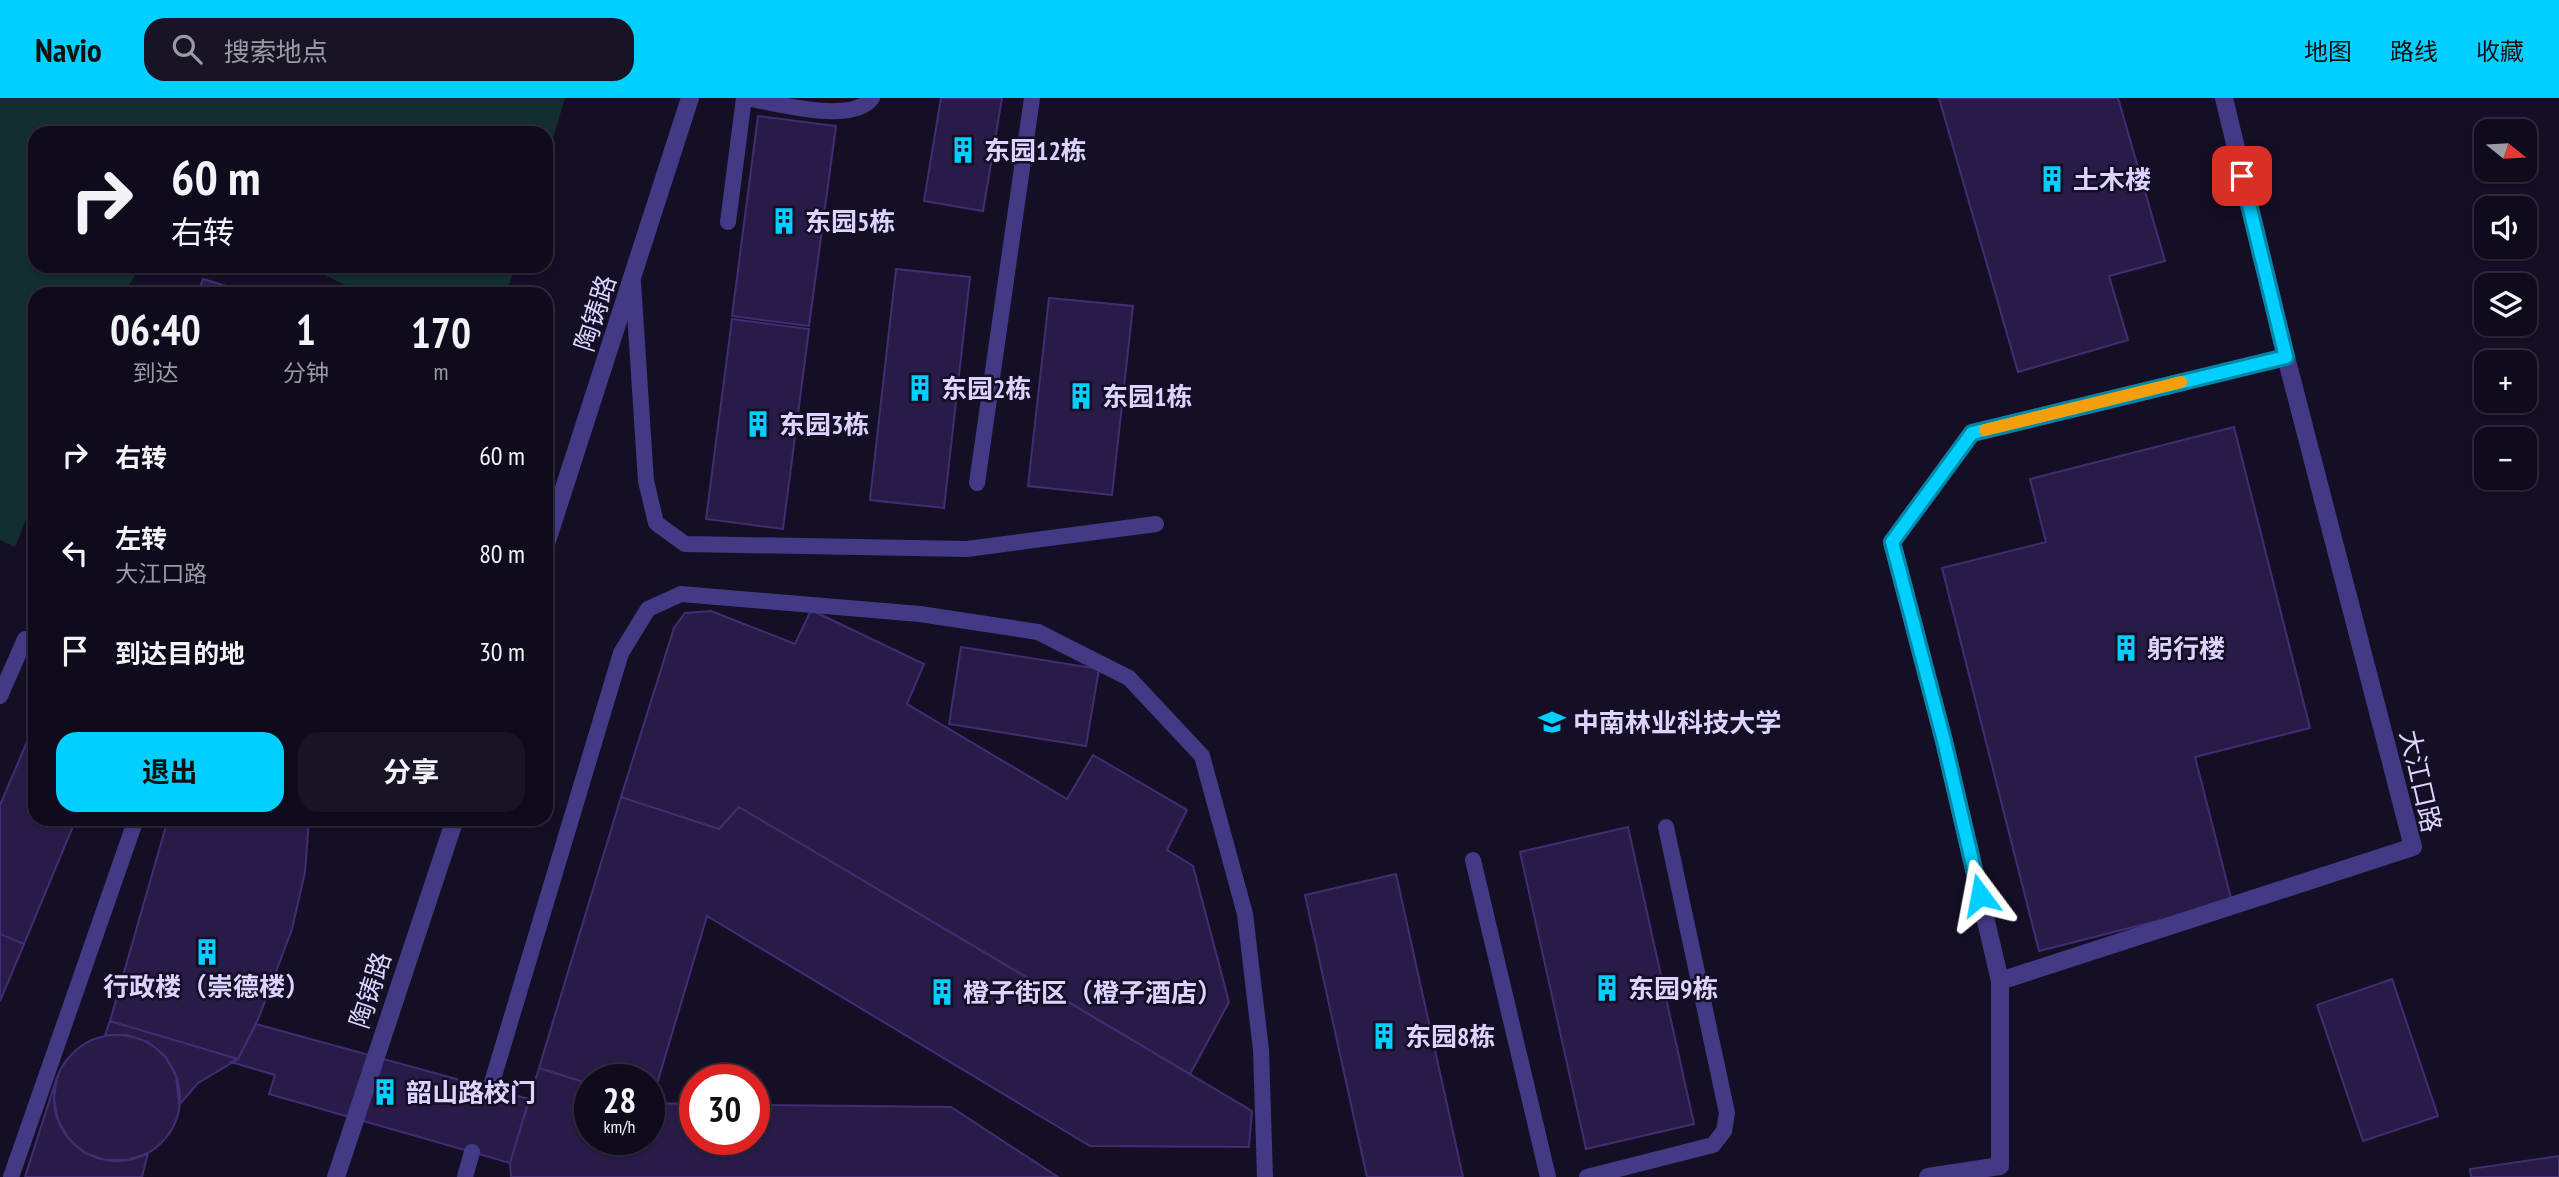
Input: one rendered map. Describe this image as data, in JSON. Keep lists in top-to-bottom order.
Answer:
{
  "streets": {
    "street": ["陶铸路", "大江口路"]
  },
  "places": {
    "building": [
      "东园12栋",
      "土木楼",
      "东园5栋",
      "东园2栋",
      "东园1栋",
      "东园3栋",
      "躬行楼",
      "行政楼（崇德楼）",
      "东园9栋",
      "橙子街区（橙子酒店）",
      "东园8栋",
      "韶山路校门"
    ],
    "school or university": ["中南林业科技大学"]
  },
  "north": "right",
  "page": {
    "header": "Navio",
    "search": "搜索地点",
    "nav": ["地图", "路线", "收藏"],
    "map_buttons": ["+", "−"],
    "turn": ["60 m", "右转"],
    "eta": [
      "06:40",
      "到达",
      "1",
      "分钟",
      "170",
      "m"
    ],
    "list": [
      {
        "name": "右转",
        "value": "60 m"
      },
      {
        "name": "左转",
        "note": "大江口路",
        "value": "80 m"
      },
      {
        "name": "到达目的地",
        "value": "30 m"
      }
    ],
    "buttons": ["退出", "分享"],
    "speed": "28 km/h",
    "limit": "30"
  }
}
